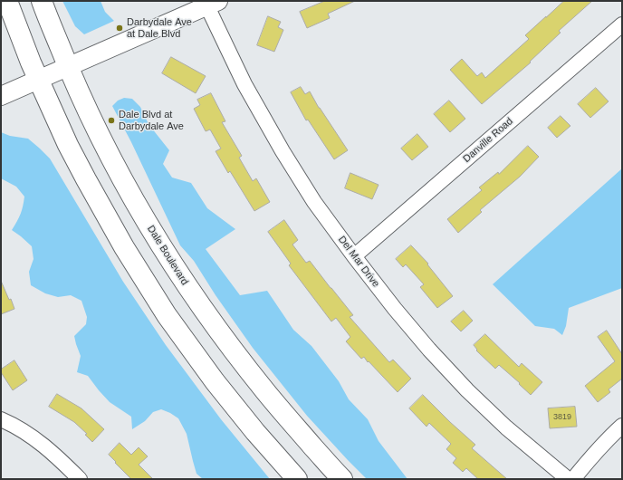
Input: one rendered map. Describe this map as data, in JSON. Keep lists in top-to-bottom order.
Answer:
{
  "streets": {
    "main road": ["Dale Boulevard"],
    "street": ["Danville Road", "Del Mar Drive"]
  },
  "crossings": [
    ["Danville Road", "Del Mar Drive"]
  ],
  "places": ["Darbydale Ave at Dale Blvd", "Dale Blvd at Darbydale Ave"],
  "house_numbers": ["3819"]
}
